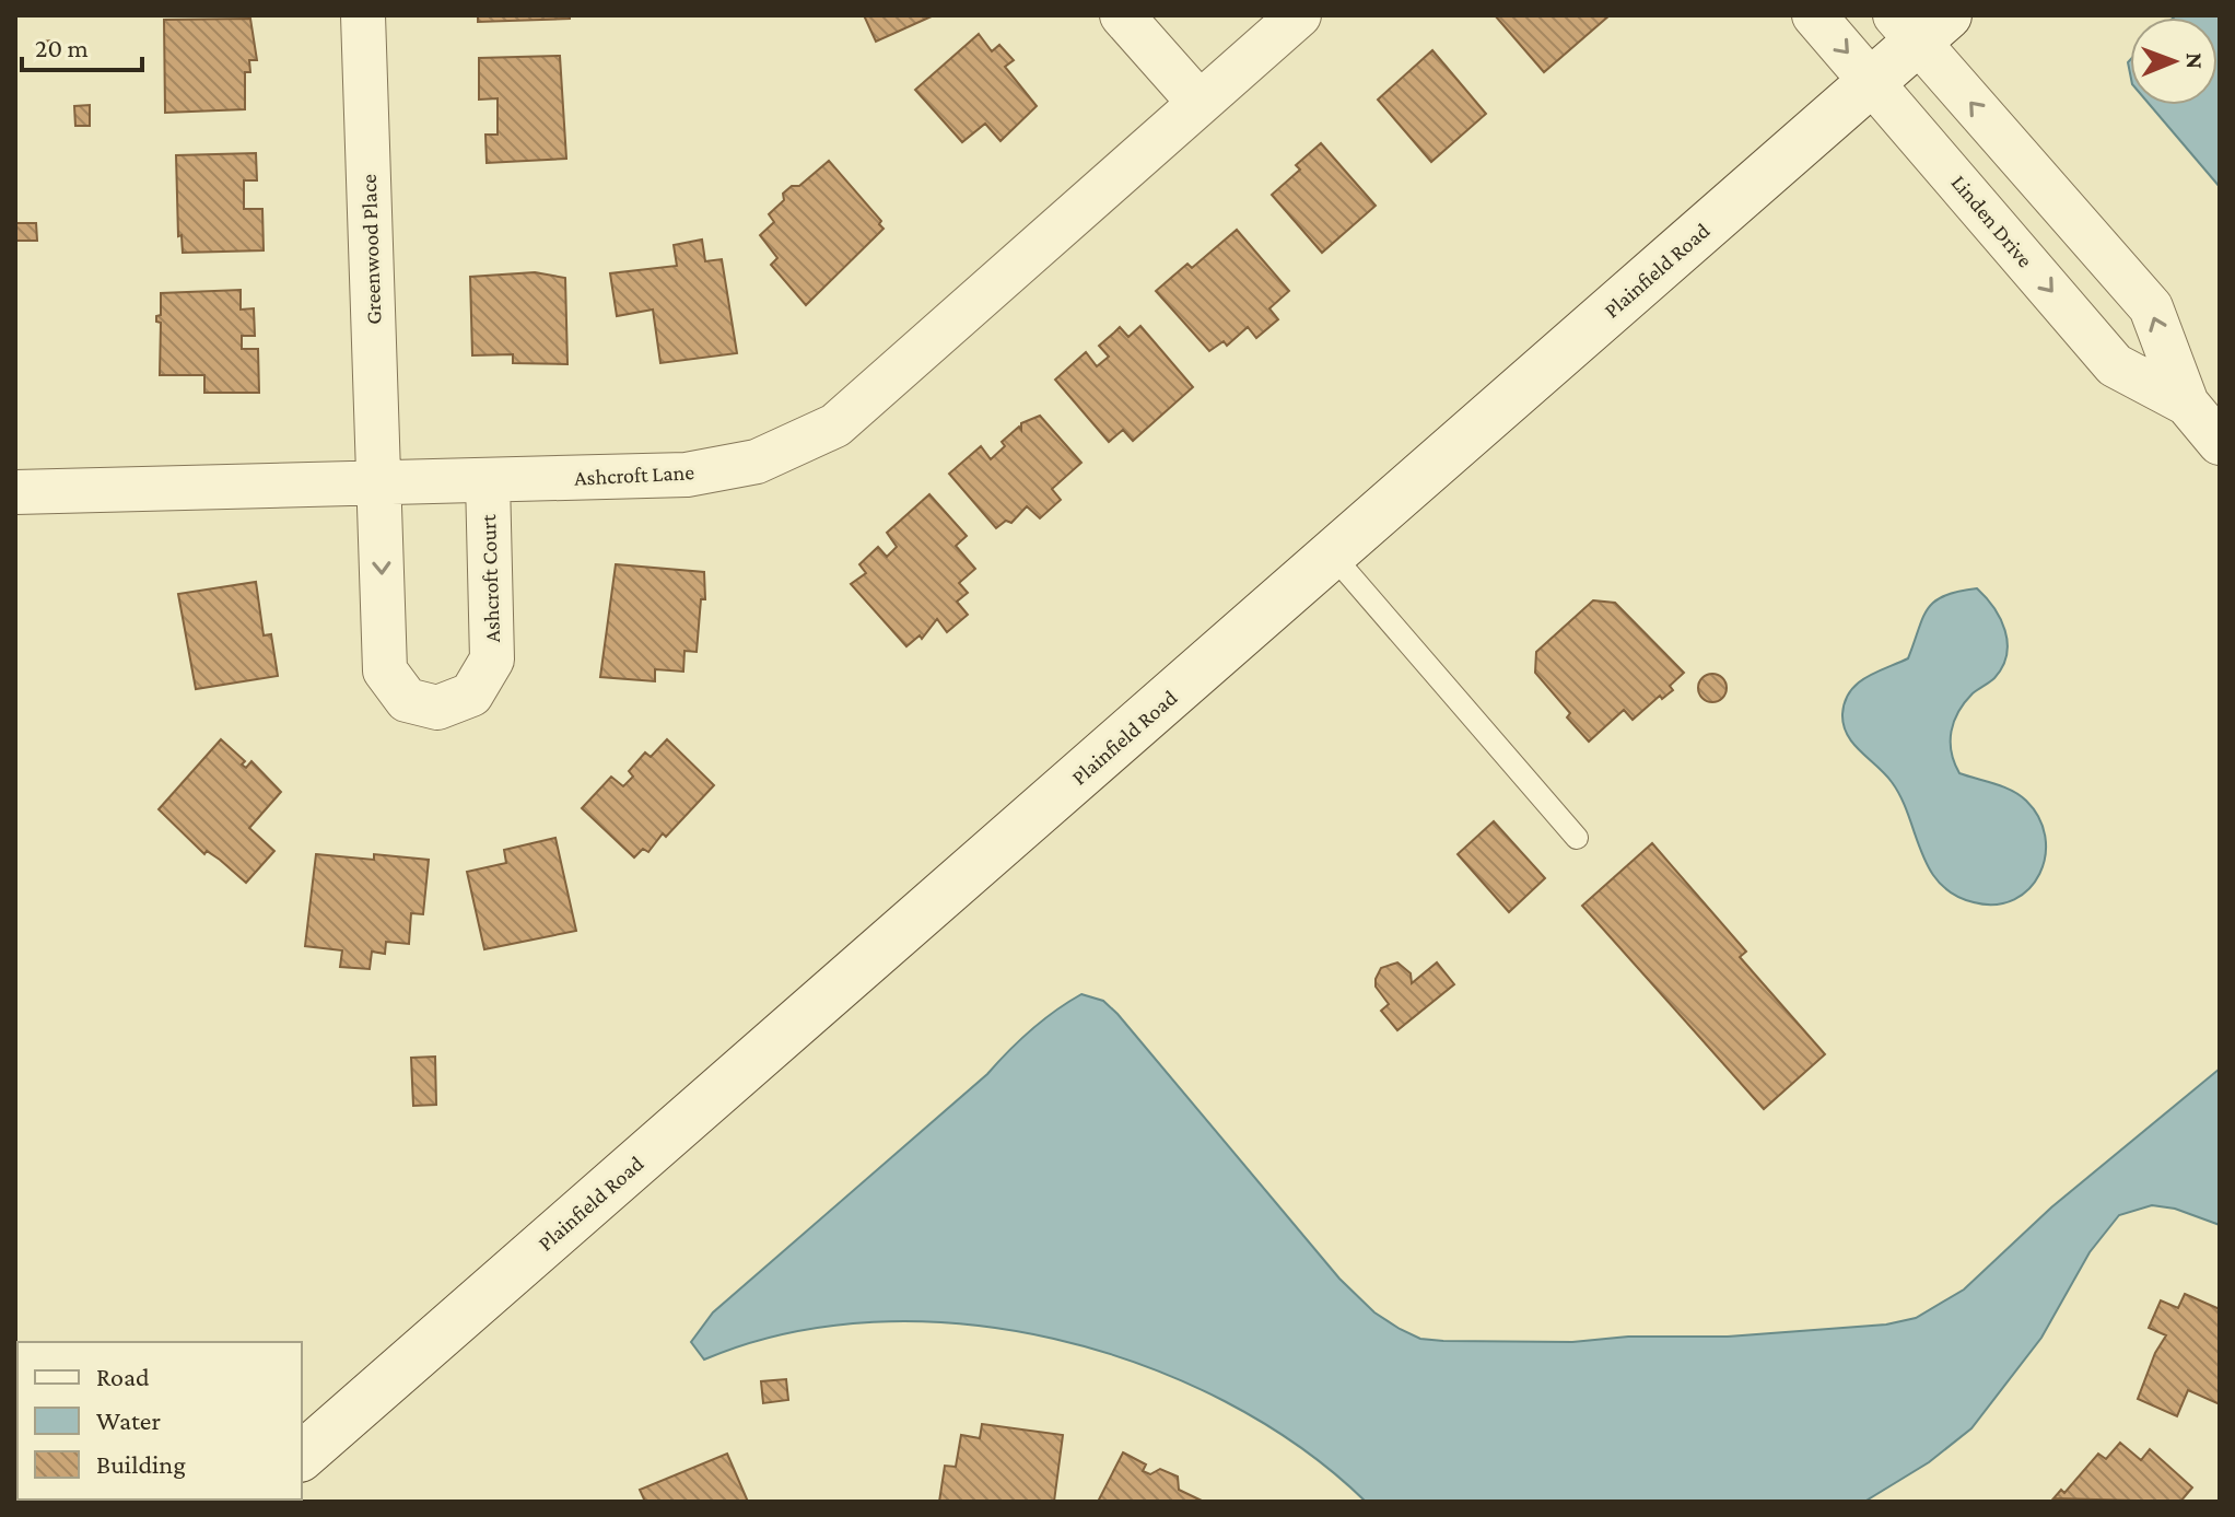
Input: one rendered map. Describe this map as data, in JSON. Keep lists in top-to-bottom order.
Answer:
{
  "streets": {
    "main road": ["Plainfield Road"],
    "street": [
      "Linden Drive",
      "Greenwood Place",
      "Ashcroft Lane",
      "Ashcroft Court"
    ]
  },
  "crossings": [
    ["Linden Drive", "Plainfield Road"],
    ["Greenwood Place", "Ashcroft Lane"],
    ["Greenwood Place", "Ashcroft Court"],
    ["Ashcroft Lane", "Ashcroft Court"]
  ],
  "legend": ["Road", "Water", "Building"],
  "scale_bar": "20 m",
  "north": "right"
}
